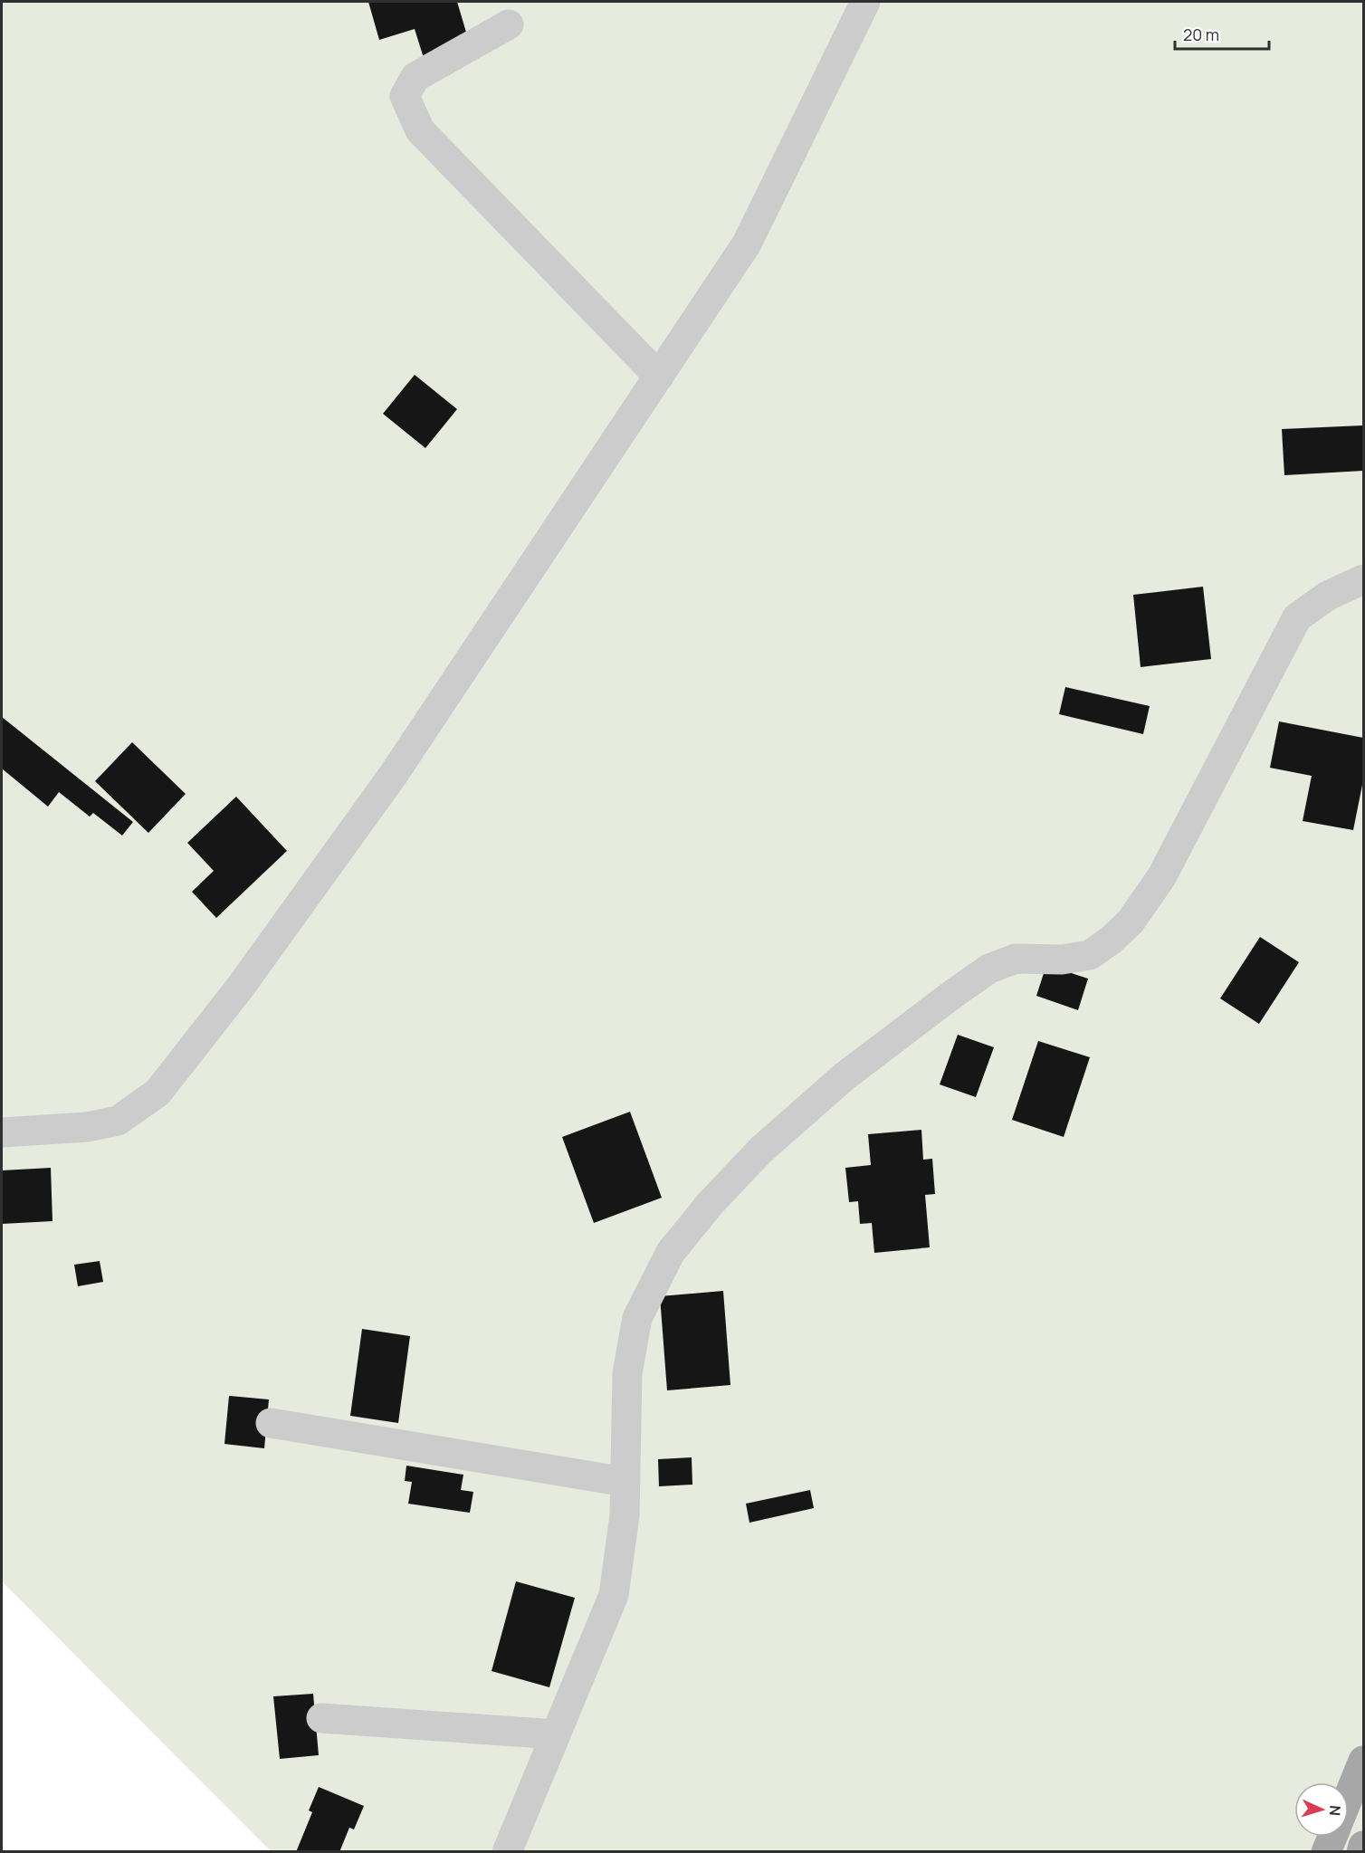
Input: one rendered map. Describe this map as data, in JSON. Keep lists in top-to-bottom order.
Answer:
{
  "scale_bar": "20 m",
  "north": "right"
}
